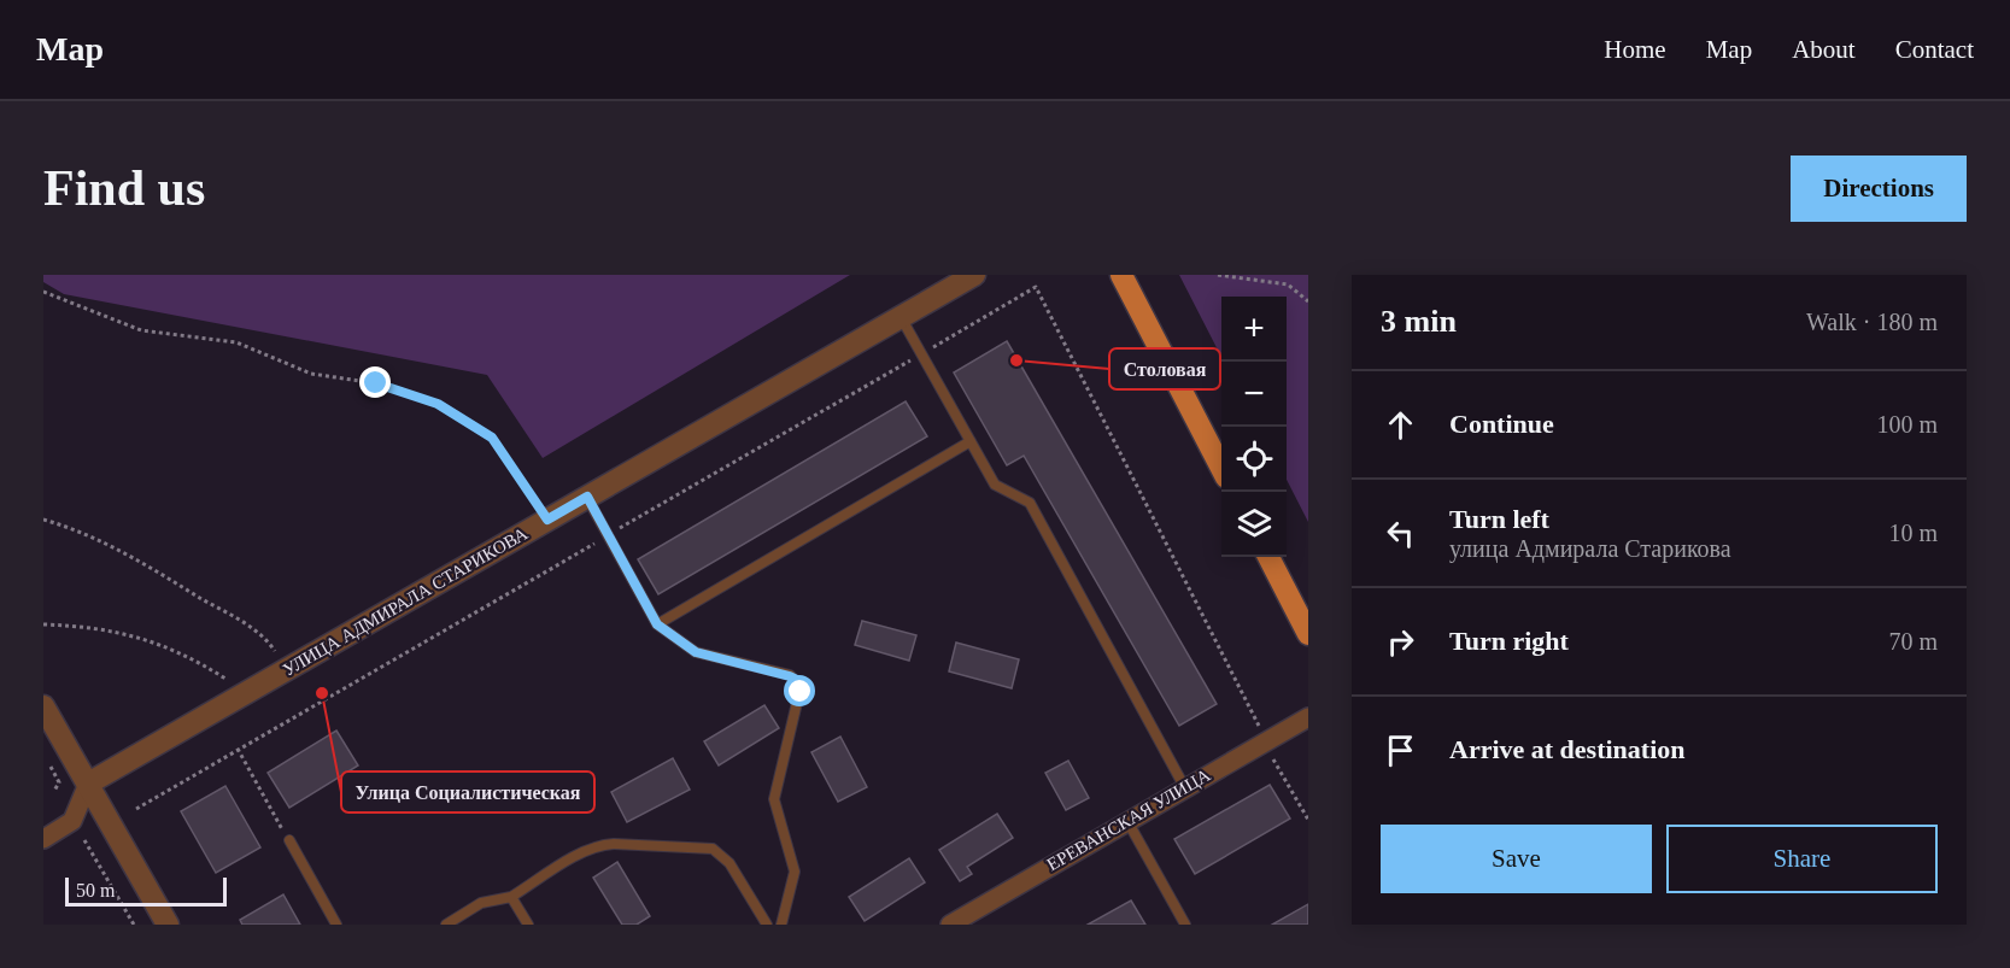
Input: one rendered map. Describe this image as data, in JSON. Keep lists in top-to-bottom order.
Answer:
{
  "streets": {
    "street": ["УЛИЦА АДМИРАЛА СТАРИКОВА", "ЕРЕВАНСКАЯ УЛИЦА"]
  },
  "places": ["Столовая", "Улица Социалистическая"],
  "scale_bar": "50 m",
  "page": {
    "header": "Map",
    "nav": [
      "Home",
      "Map",
      "About",
      "Contact"
    ],
    "buttons": [
      "Directions",
      ["Save", "Share"]
    ],
    "title": "Find us",
    "heading": ["3 min", "Walk · 180 m"],
    "map_buttons": ["+", "−"],
    "list": [
      ["Continue", "100 m"],
      ["Turn left", "улица Адмирала Старикова", "10 m"],
      ["Turn right", "70 m"],
      "Arrive at destination"
    ],
    "scale": "50 m"
  }
}
